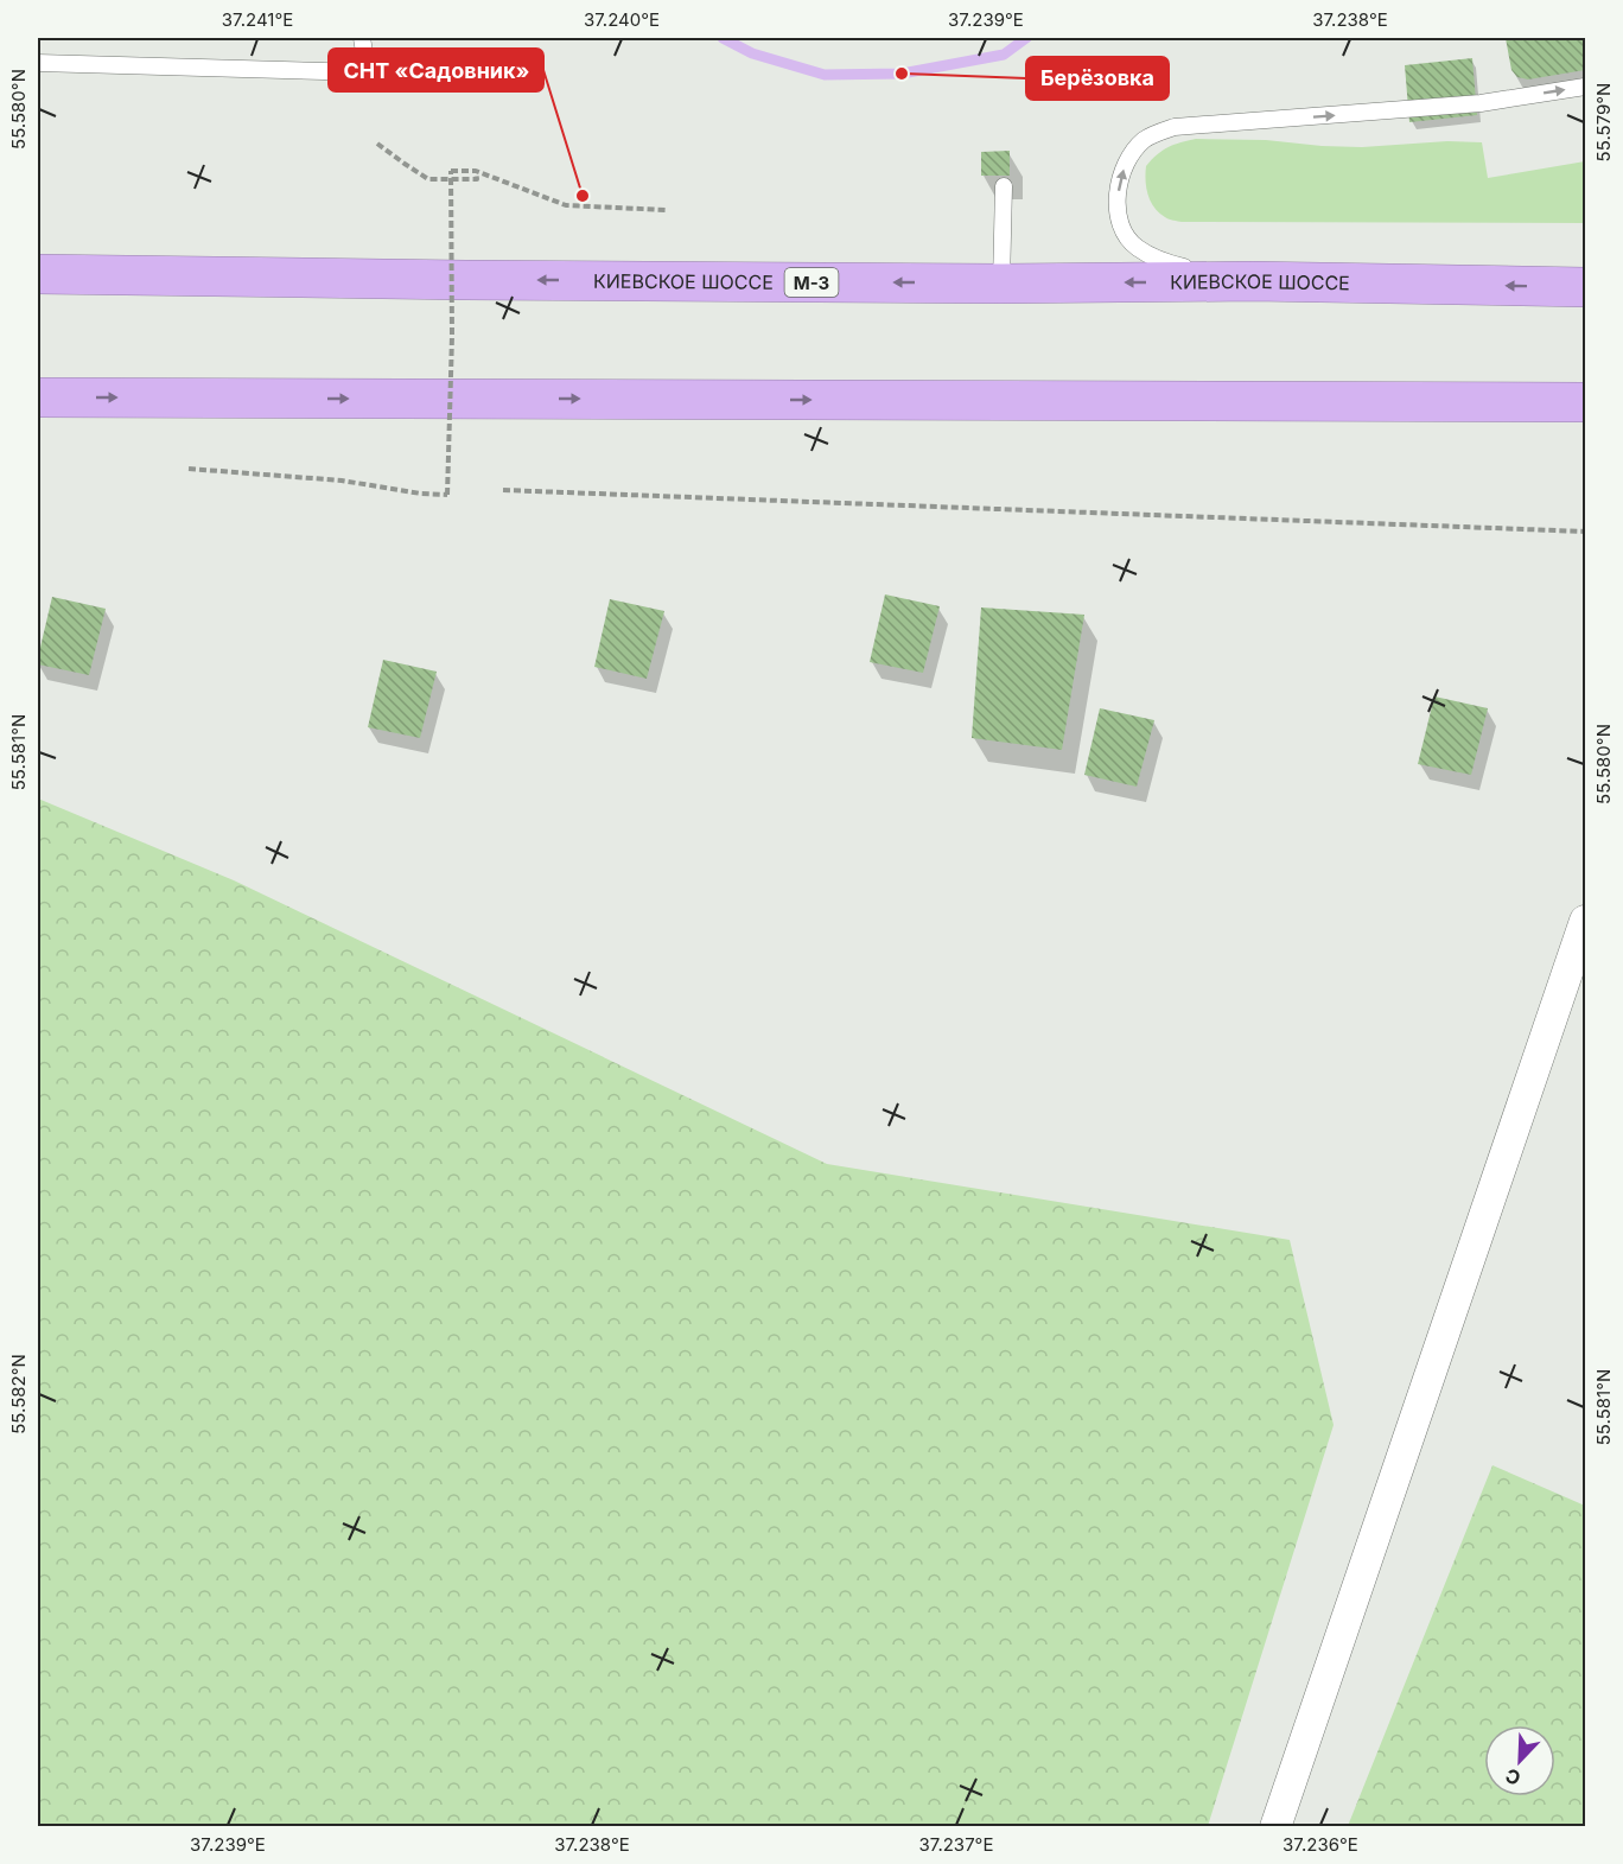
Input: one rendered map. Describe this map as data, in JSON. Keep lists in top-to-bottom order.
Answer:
{
  "streets": {
    "highway": ["КИЕВСКОЕ ШОССЕ", "М-3"]
  },
  "places": ["Берёзовка", "СНТ «Садовник»"],
  "north": "bottom left",
  "coordinates": [
    "37.241°E",
    "37.240°E",
    "37.239°E",
    "37.238°E",
    "55.580°N",
    "55.579°N",
    "55.581°N",
    "55.582°N",
    "37.237°E",
    "37.236°E"
  ]
}
